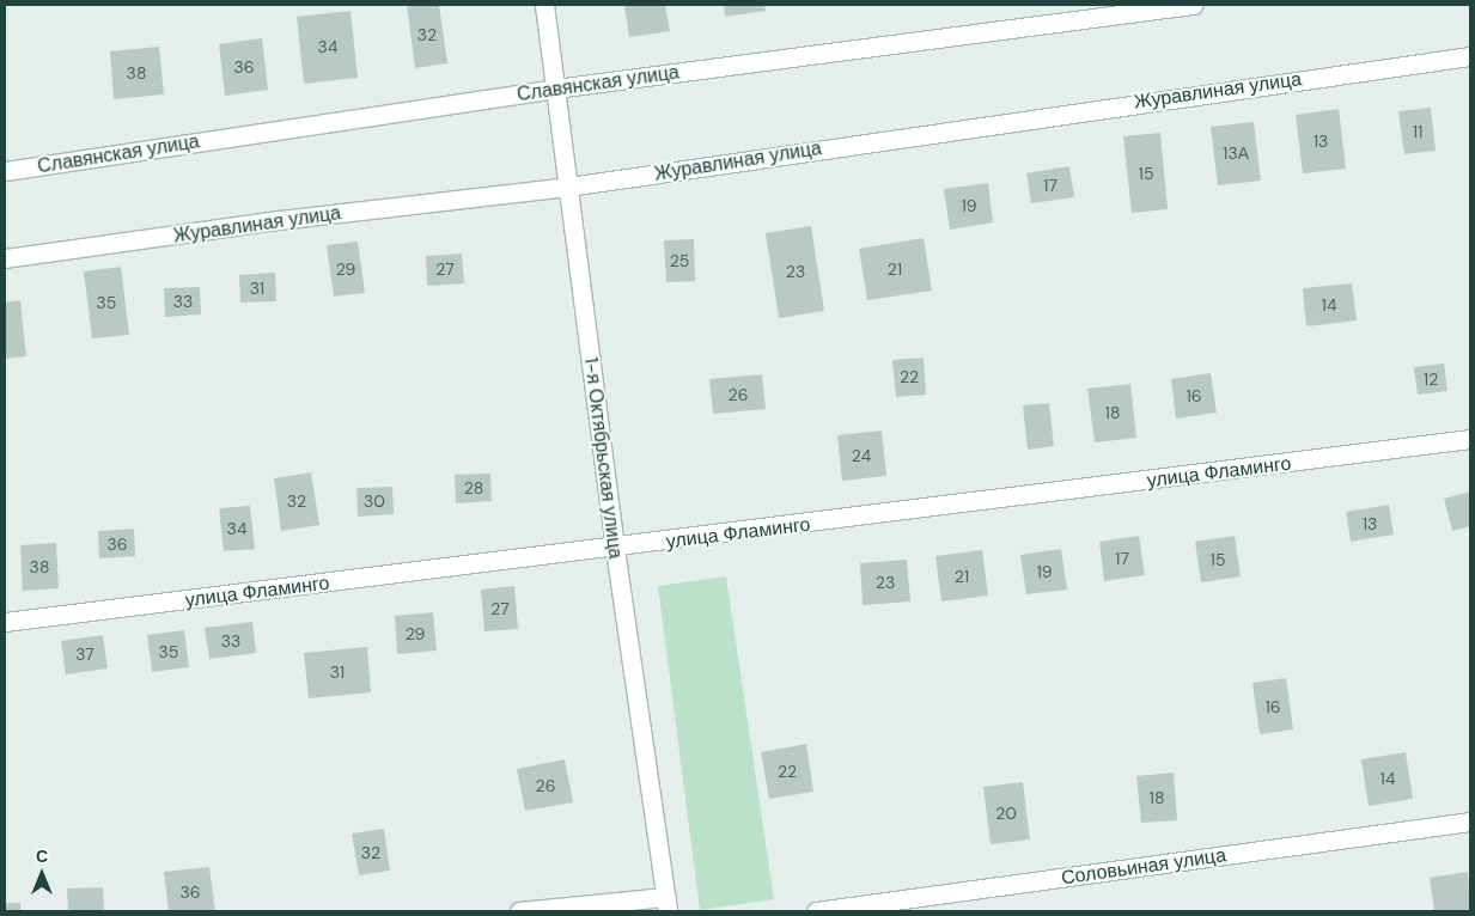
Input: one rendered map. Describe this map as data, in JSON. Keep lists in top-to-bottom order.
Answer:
{
  "streets": {
    "street": [
      "Славянская улица",
      "Журавлиная улица",
      "1-я Октябрьская улица",
      "улица Фламинго",
      "Соловьиная улица"
    ]
  },
  "crossings": [
    ["Славянская улица", "1-я Октябрьская улица"],
    ["Журавлиная улица", "1-я Октябрьская улица"],
    ["1-я Октябрьская улица", "улица Фламинго"]
  ],
  "house_numbers": [
    "32",
    "34",
    "36",
    "38",
    "11",
    "13",
    "13А",
    "15",
    "17",
    "19",
    "25",
    "29",
    "27",
    "21",
    "23",
    "31",
    "33",
    "35",
    "14",
    "22",
    "12",
    "26",
    "16",
    "18",
    "24",
    "28",
    "32",
    "30",
    "13",
    "34",
    "36",
    "17",
    "15",
    "38",
    "19",
    "21",
    "23",
    "27",
    "29",
    "33",
    "35",
    "37",
    "31",
    "16",
    "22",
    "14",
    "26",
    "18",
    "20",
    "32",
    "36"
  ],
  "north": "top"
}
